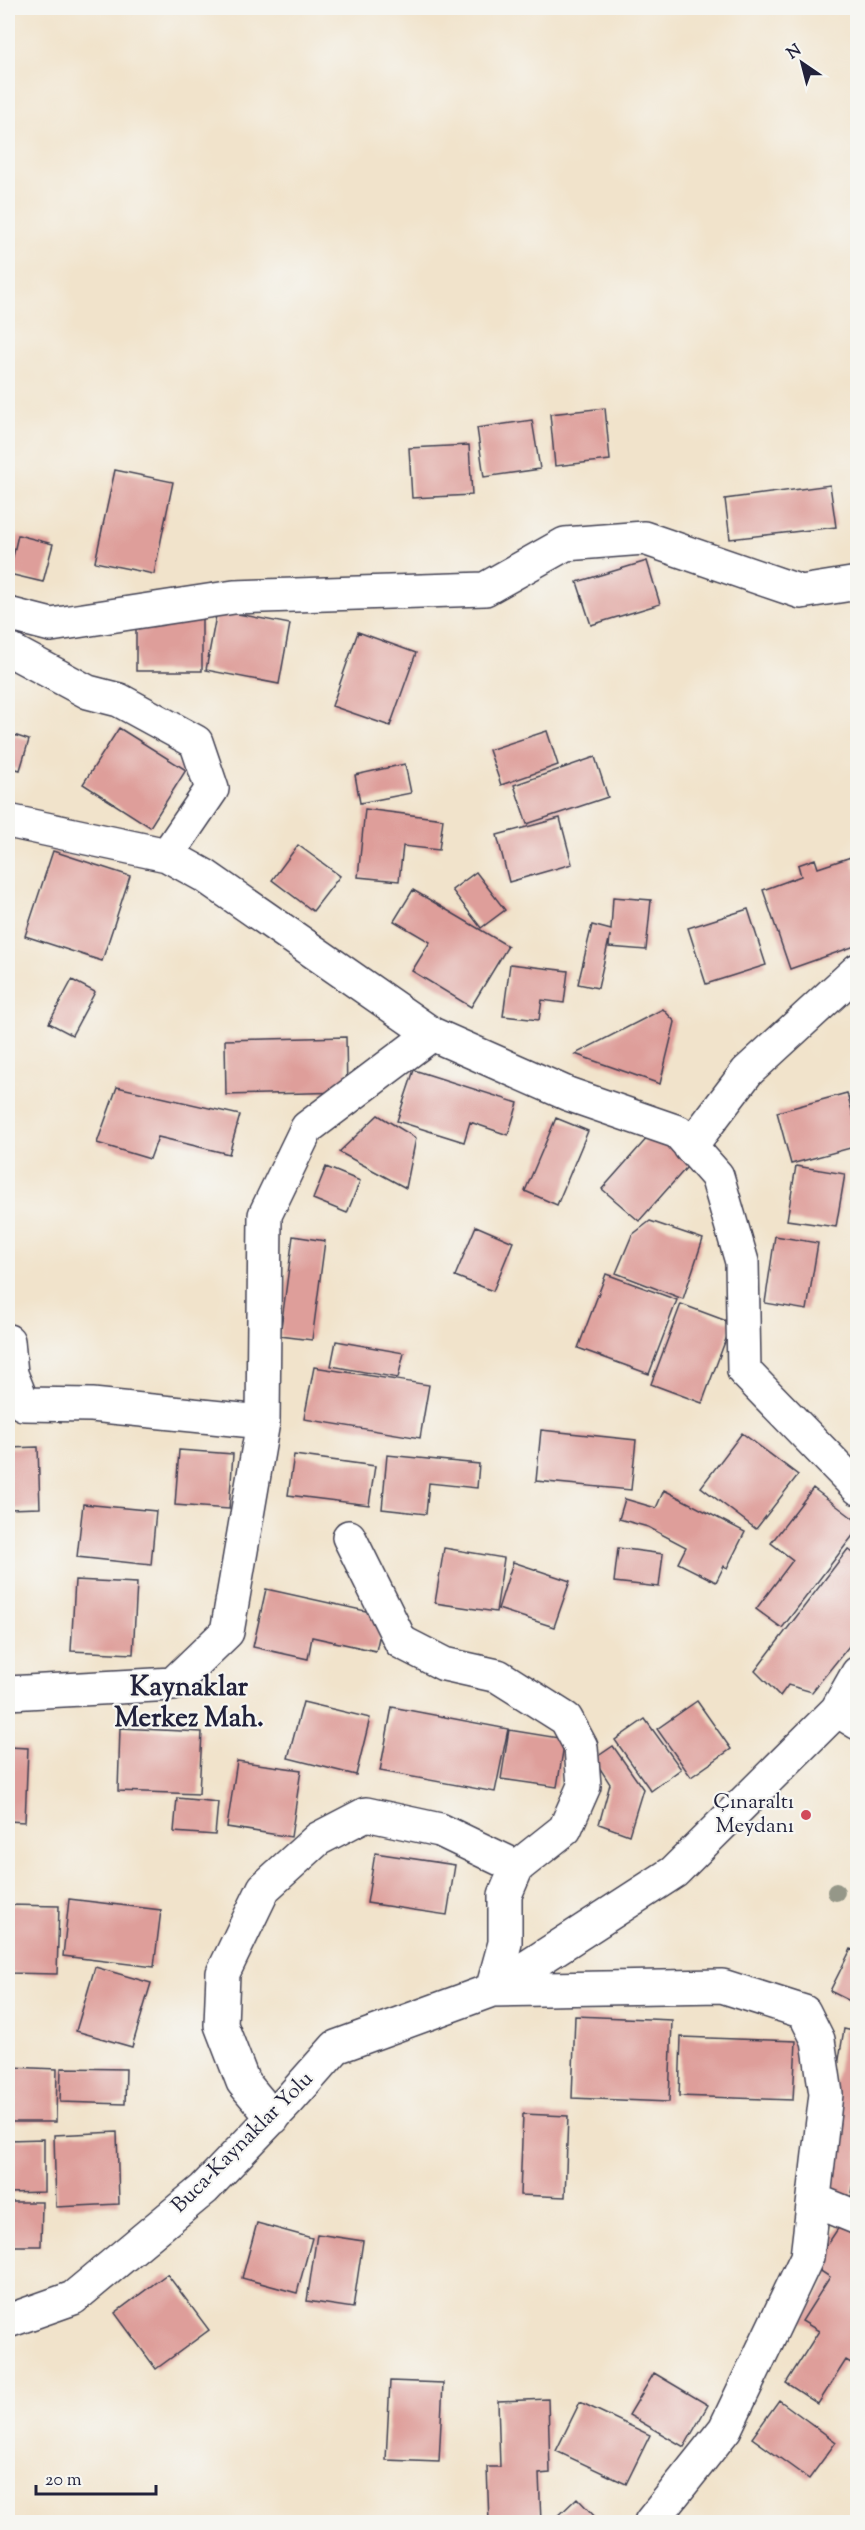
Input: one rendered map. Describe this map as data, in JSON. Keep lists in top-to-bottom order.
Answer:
{
  "streets": {
    "street": ["Buca-Kaynaklar Yolu"]
  },
  "districts": ["Kaynaklar Merkez Mah."],
  "places": ["Çınaraltı Meydanı"],
  "scale_bar": "20 m",
  "north": "top left"
}
